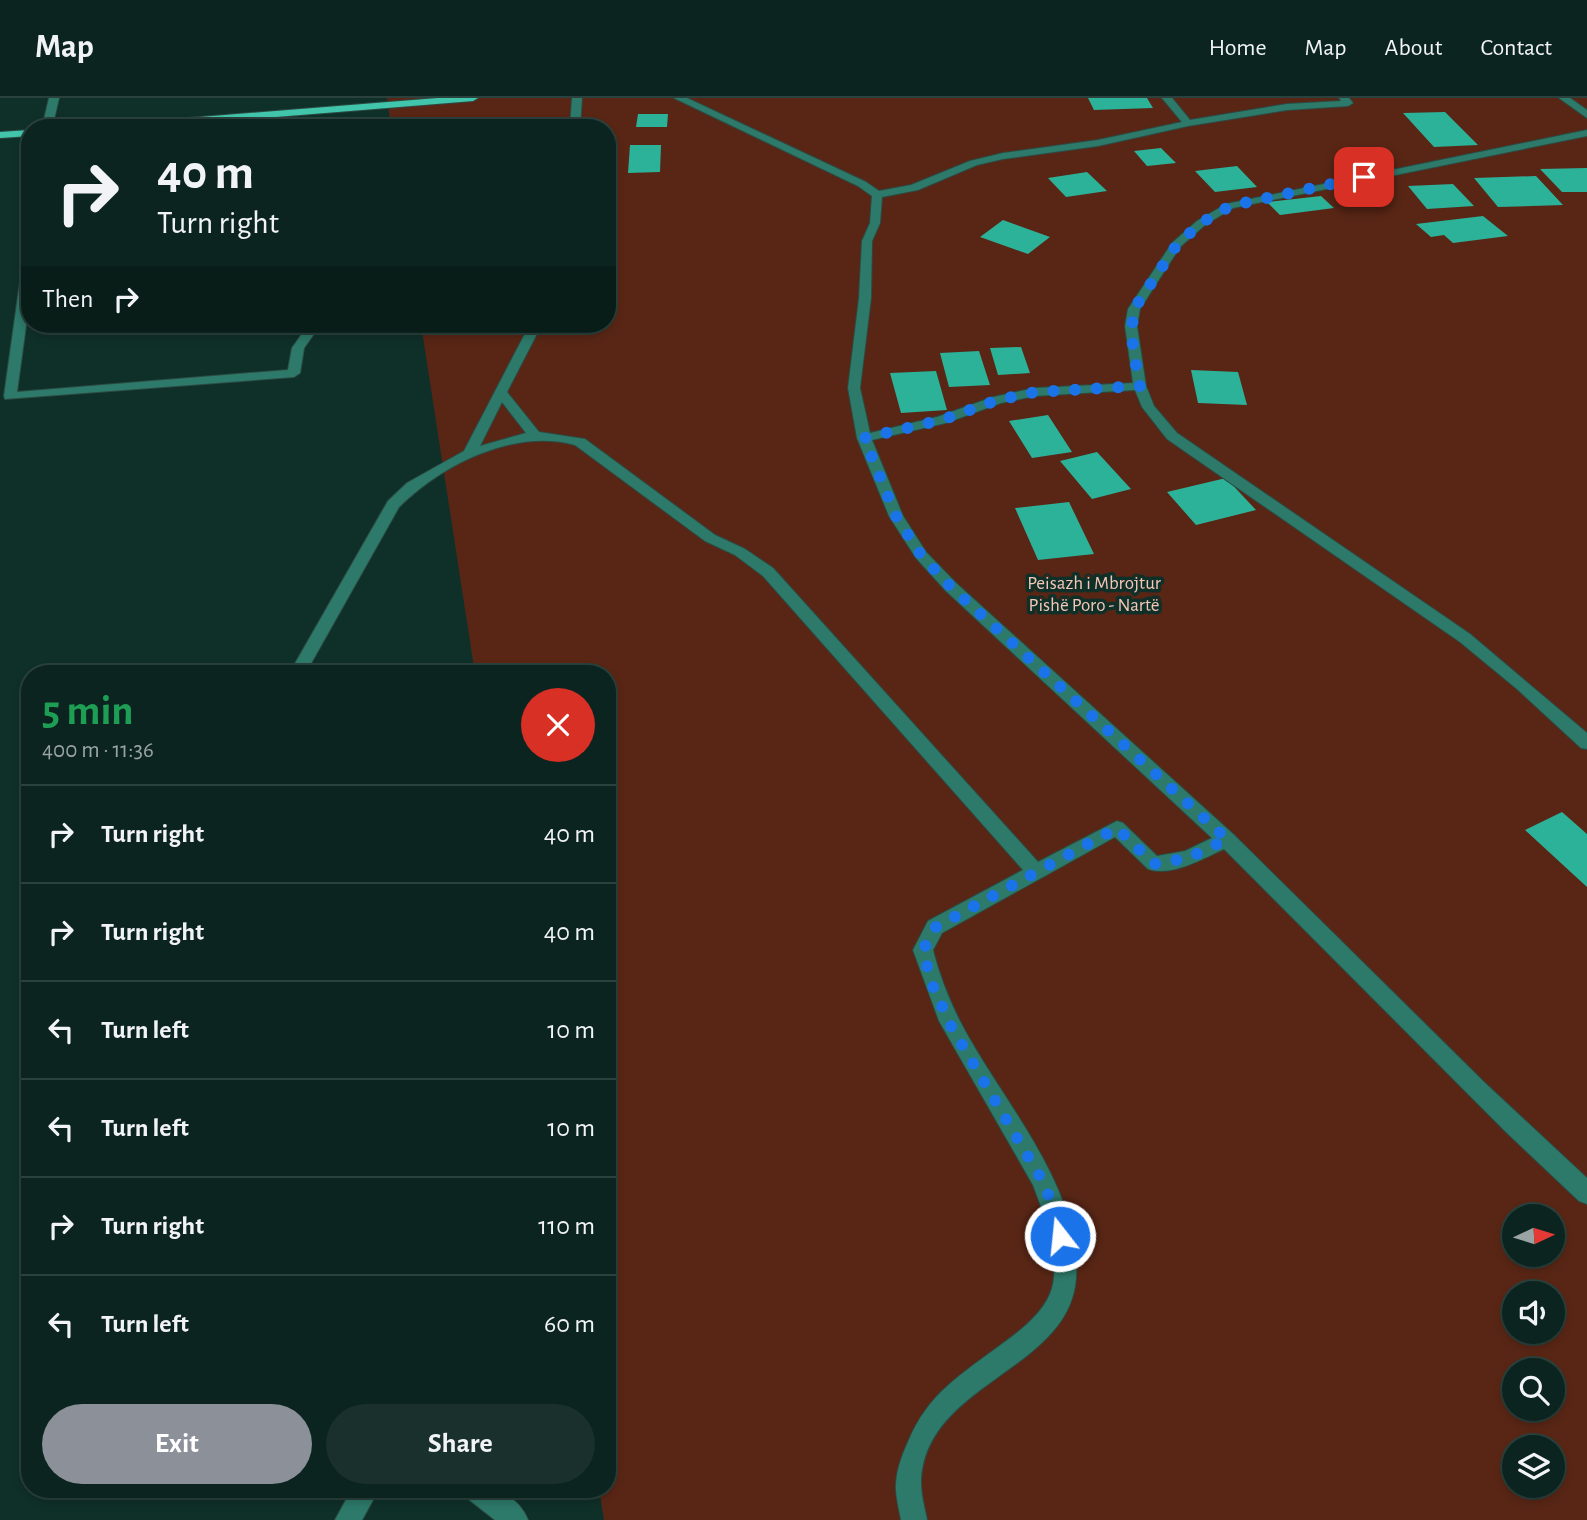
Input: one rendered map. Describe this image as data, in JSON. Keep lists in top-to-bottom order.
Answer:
{
  "parks": ["Peisazh i Mbrojtur Pishë Poro - Nartë"],
  "north": "right",
  "page": {
    "header": "Map",
    "nav": [
      "Home",
      "Map",
      "About",
      "Contact"
    ],
    "turn": ["40 m", "Turn right"],
    "then": "Then",
    "heading": ["5 min", "400 m · 11:36"],
    "list": [
      {
        "name": "Turn right",
        "value": "40 m"
      },
      {
        "name": "Turn right",
        "value": "40 m"
      },
      {
        "name": "Turn left",
        "value": "10 m"
      },
      {
        "name": "Turn left",
        "value": "10 m"
      },
      {
        "name": "Turn right",
        "value": "110 m"
      },
      {
        "name": "Turn left",
        "value": "60 m"
      }
    ],
    "buttons": ["Exit", "Share"]
  }
}
